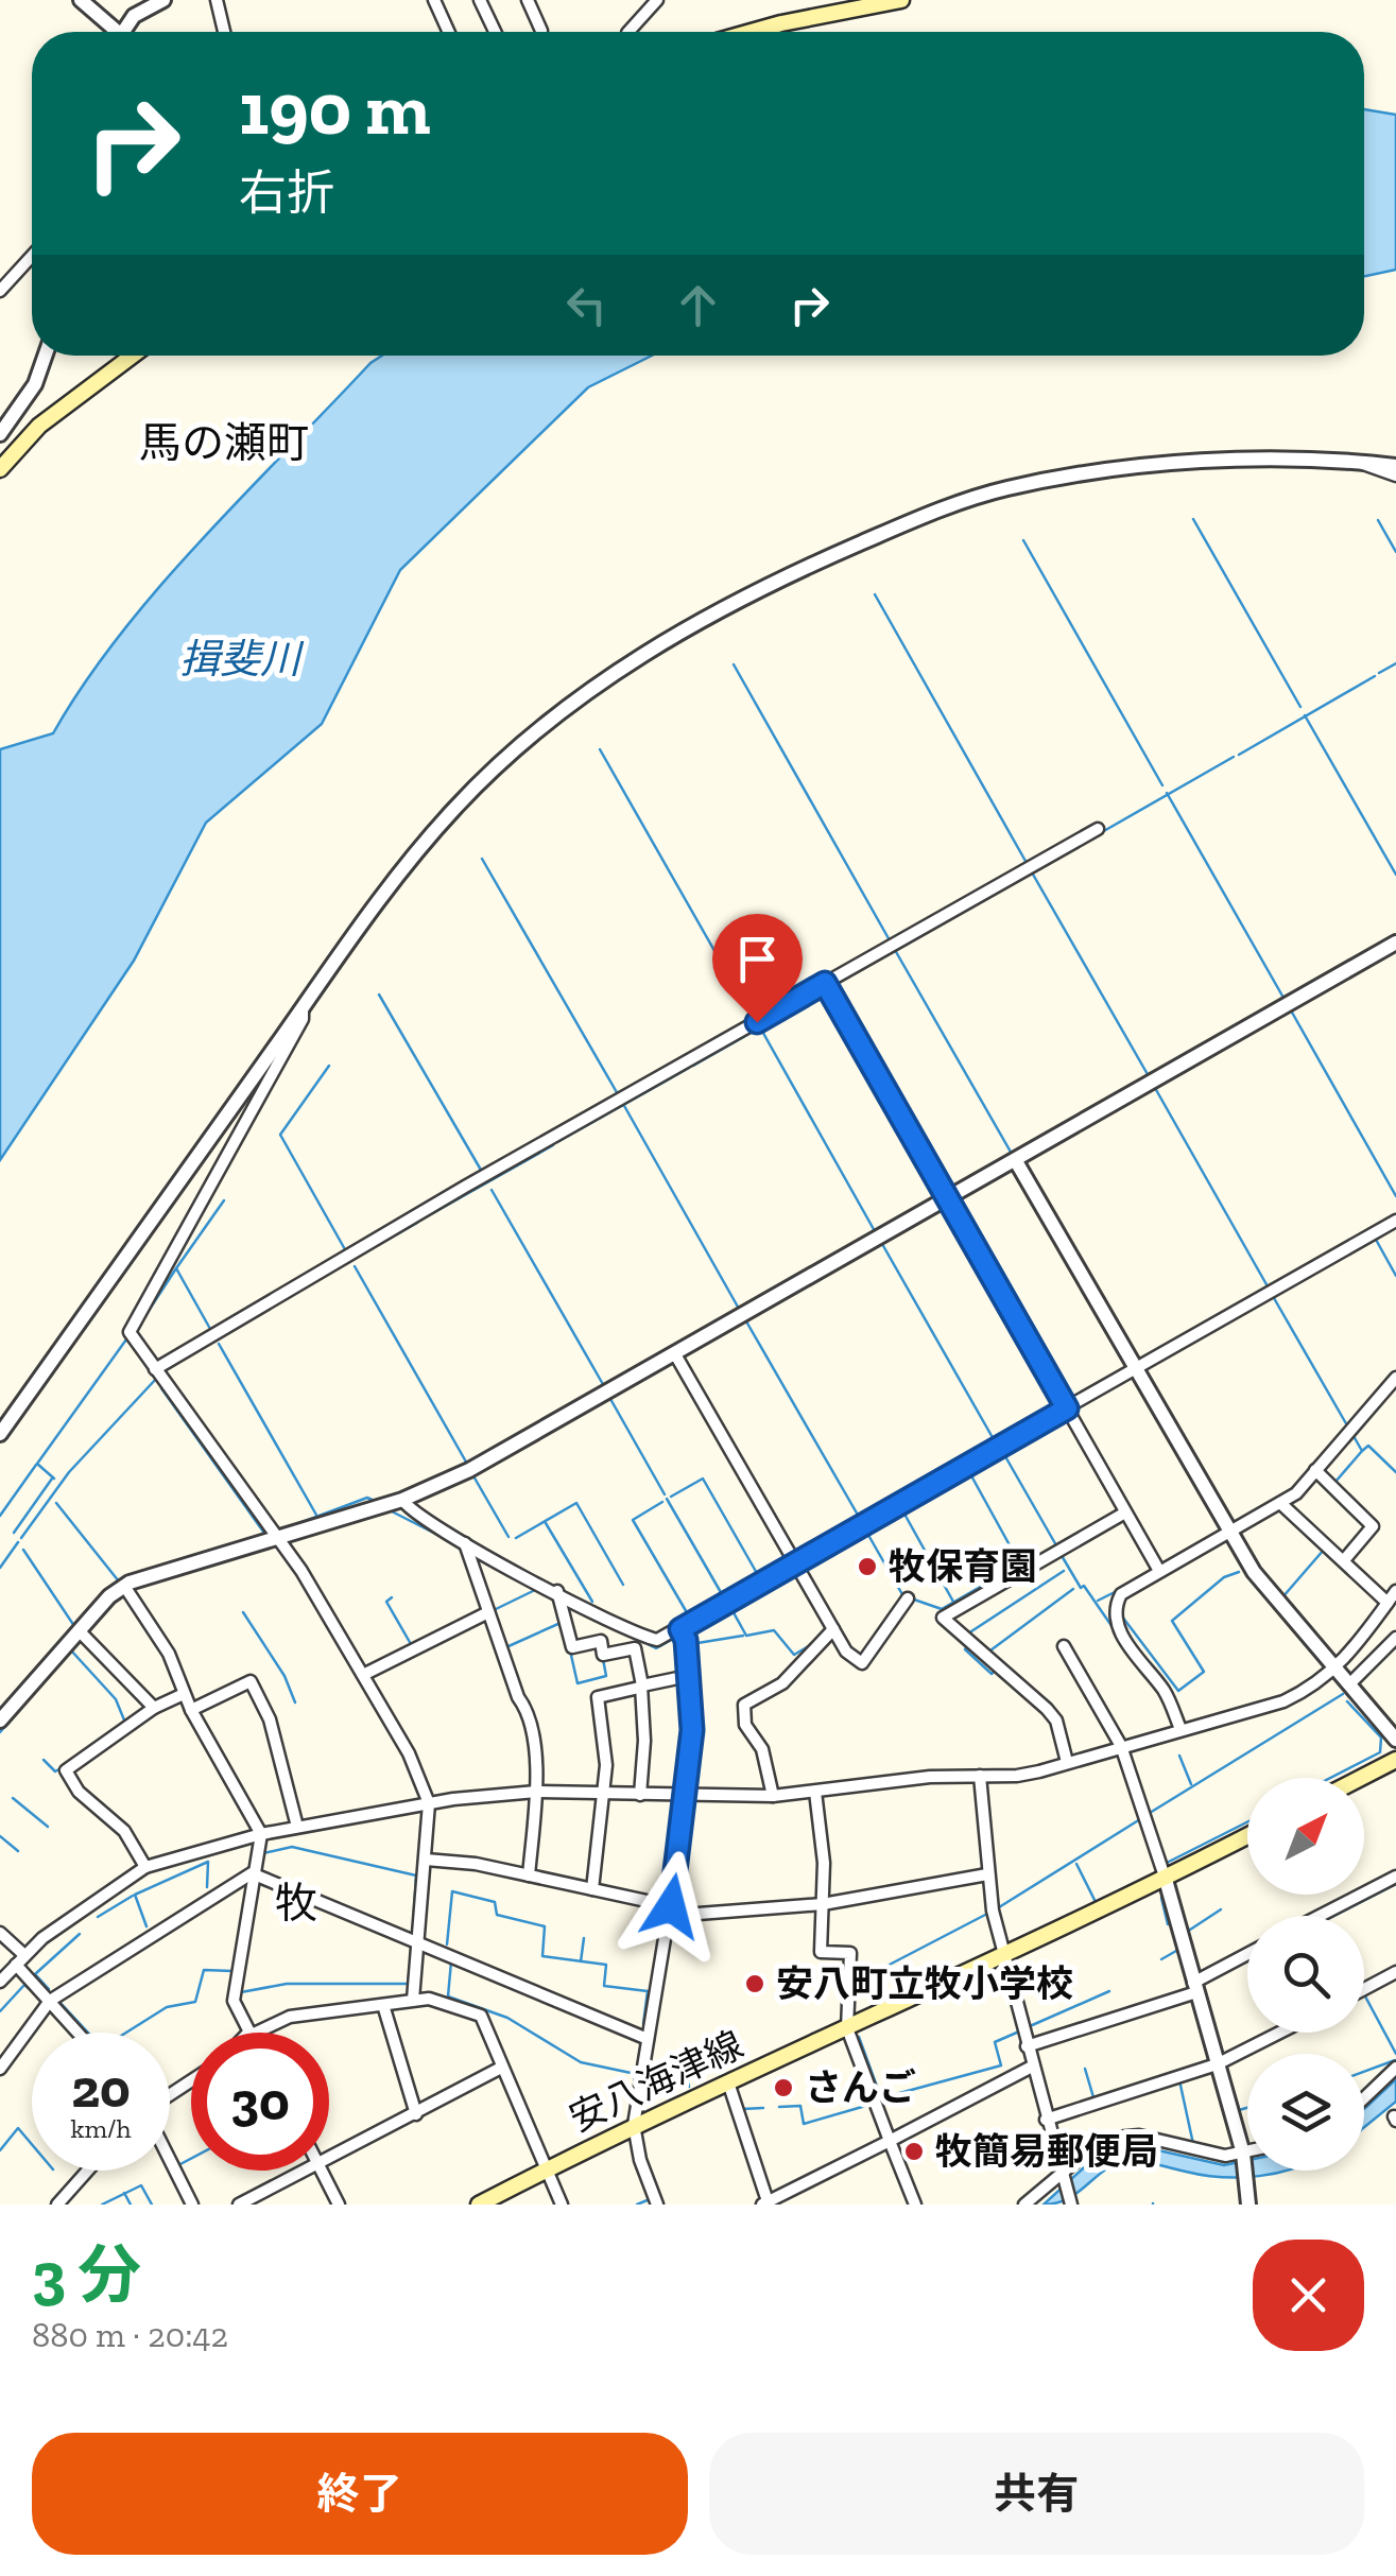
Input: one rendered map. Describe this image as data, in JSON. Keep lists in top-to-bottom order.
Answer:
{
  "streets": {
    "main road": ["安八海津線"]
  },
  "districts": ["馬の瀬町", "牧"],
  "water": ["揖斐川"],
  "places": [
    "牧保育園",
    "安八町立牧小学校",
    "さんご",
    "牧簡易郵便局"
  ],
  "north": "top right",
  "page": {
    "turn": ["190 m", "右折"],
    "speed": "20 km/h",
    "limit": "30",
    "heading": ["3 分", "880 m · 20:42"],
    "buttons": ["終了", "共有"]
  }
}
